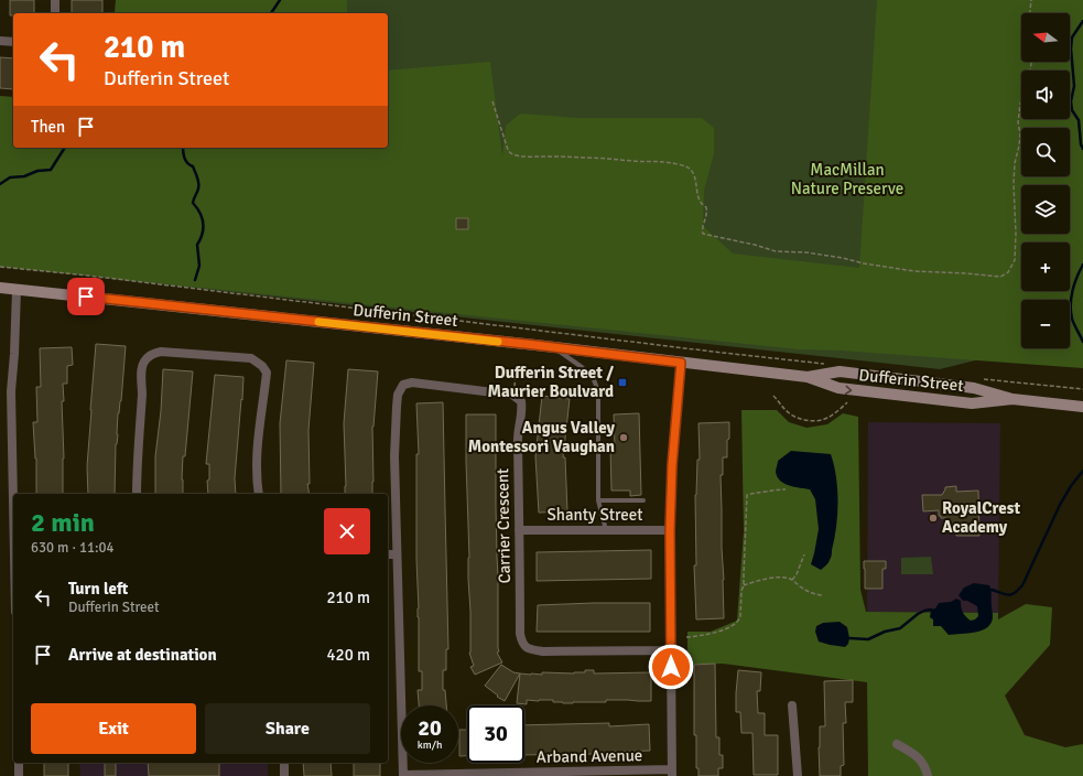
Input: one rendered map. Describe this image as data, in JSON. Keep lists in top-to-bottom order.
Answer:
{
  "streets": {
    "main road": ["Dufferin Street"],
    "street": ["Shanty Street", "Carrier Crescent", "Arband Avenue"]
  },
  "crossings": [
    ["Shanty Street", "Carrier Crescent"],
    ["Carrier Crescent", "Arband Avenue"]
  ],
  "parks": ["MacMillan Nature Preserve"],
  "places": {
    "transit": ["Dufferin Street / Maurier Boulvard"],
    "other": ["Angus Valley Montessori Vaughan", "RoyalCrest Academy"]
  },
  "north": "left",
  "page": {
    "map_buttons": ["+", "−"],
    "turn": ["210 m", "Dufferin Street"],
    "then": "Then",
    "heading": ["2 min", "630 m · 11:04"],
    "list": [
      {
        "name": "Turn left",
        "note": "Dufferin Street",
        "value": "210 m"
      },
      {
        "name": "Arrive at destination",
        "value": "420 m"
      }
    ],
    "buttons": ["Exit", "Share"],
    "speed": "20 km/h",
    "limit": "30"
  }
}
